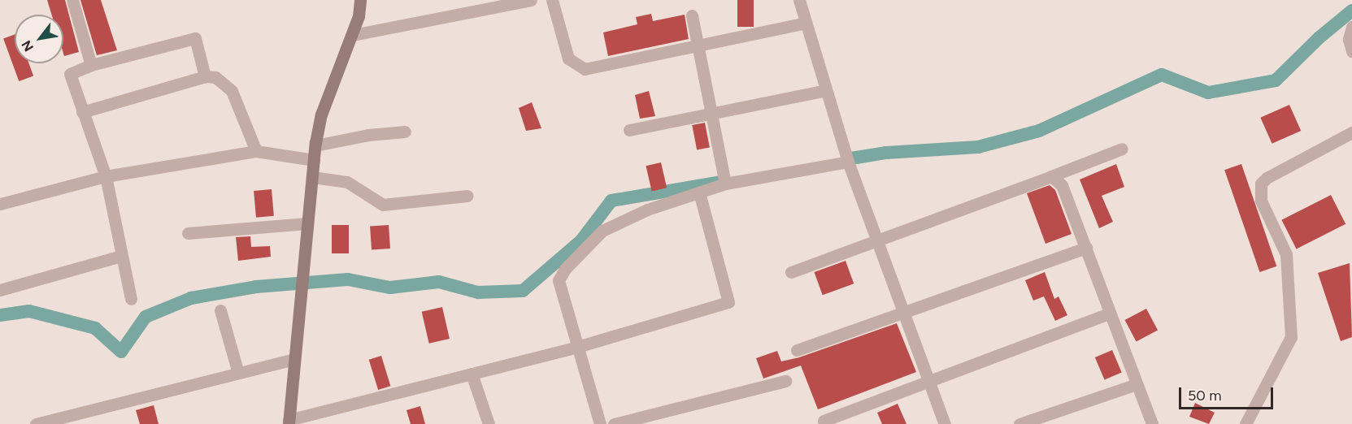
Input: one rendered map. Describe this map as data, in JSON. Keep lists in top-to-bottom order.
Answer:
{
  "scale_bar": "50 m",
  "north": "bottom left"
}
